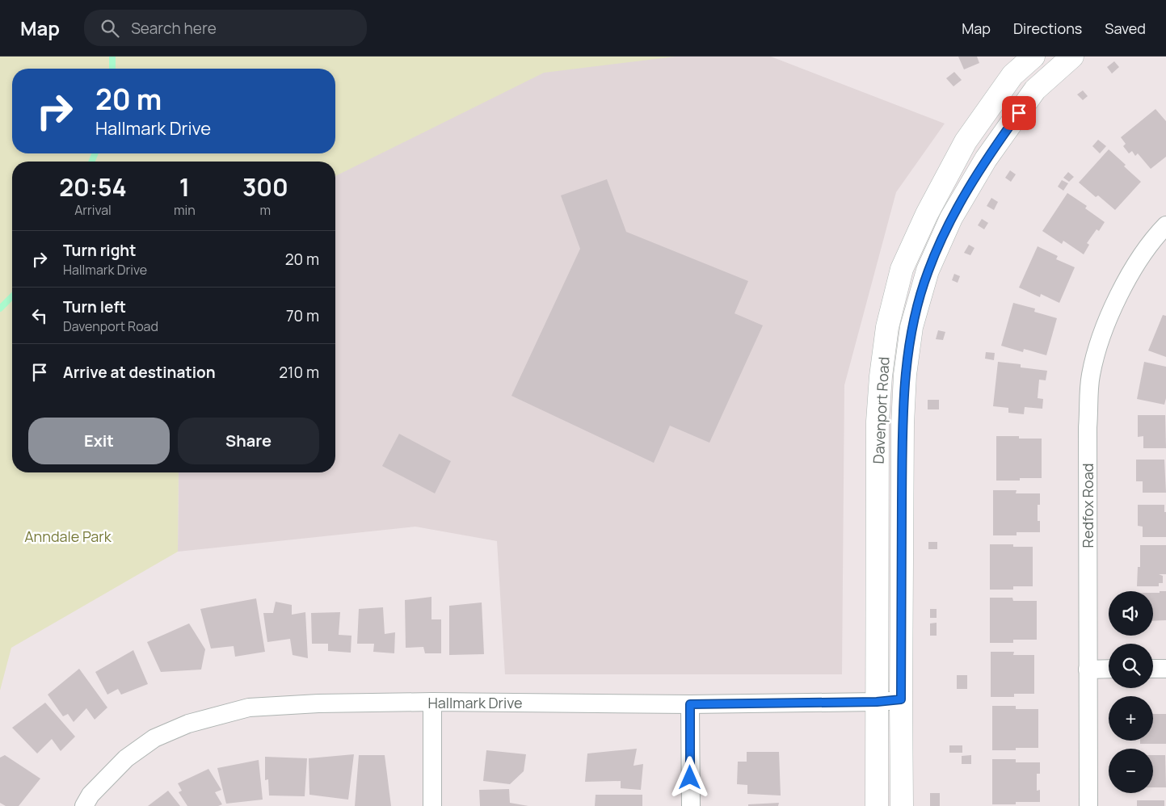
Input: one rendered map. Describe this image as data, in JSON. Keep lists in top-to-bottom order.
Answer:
{
  "streets": {
    "street": ["Davenport Road", "Redfox Road", "Hallmark Drive"]
  },
  "crossings": [
    ["Davenport Road", "Hallmark Drive"]
  ],
  "parks": ["Anndale Park"],
  "page": {
    "header": "Map",
    "search": "Search here",
    "nav": ["Map", "Directions", "Saved"],
    "turn": ["20 m", "Hallmark Drive"],
    "eta": [
      "20:54",
      "Arrival",
      "1",
      "min",
      "300",
      "m"
    ],
    "list": [
      {
        "name": "Turn right",
        "note": "Hallmark Drive",
        "value": "20 m"
      },
      {
        "name": "Turn left",
        "note": "Davenport Road",
        "value": "70 m"
      },
      {
        "name": "Arrive at destination",
        "value": "210 m"
      }
    ],
    "buttons": ["Exit", "Share"],
    "map_buttons": ["+", "−"]
  }
}
